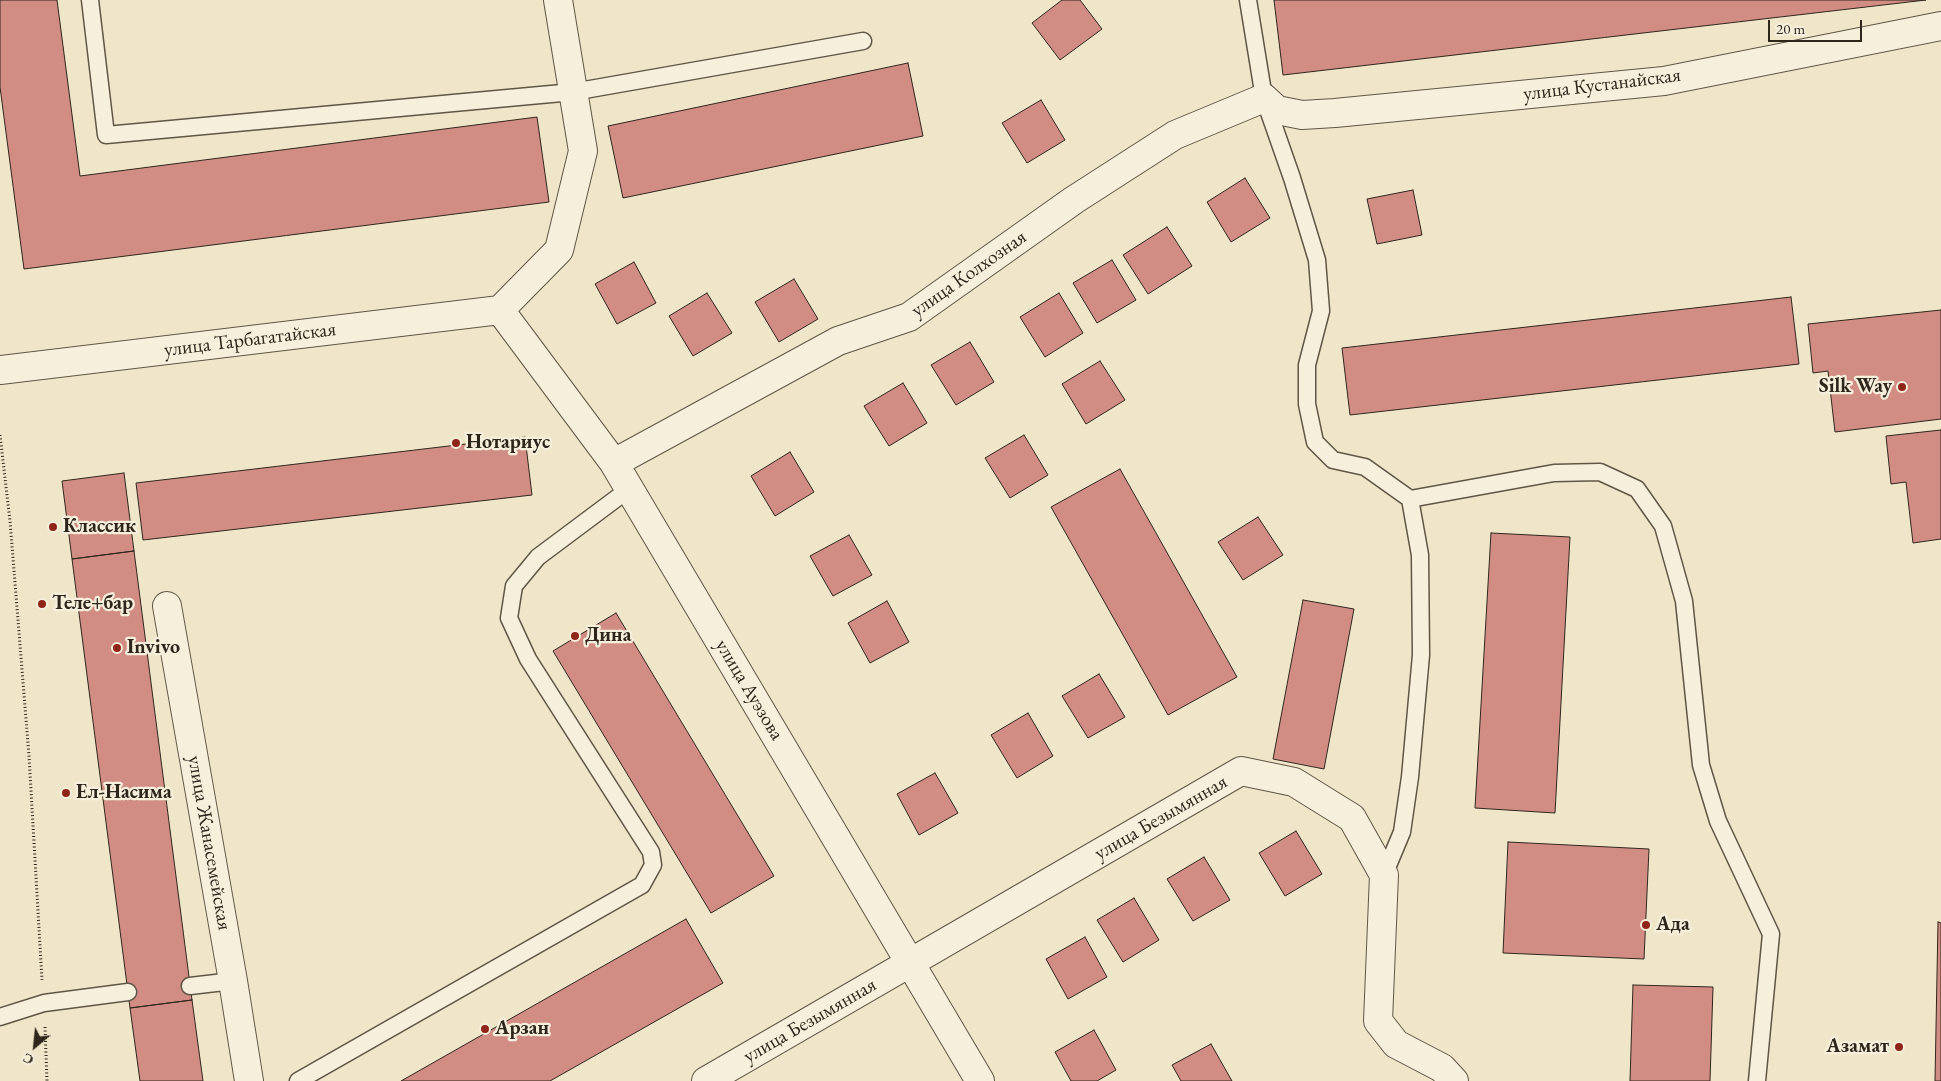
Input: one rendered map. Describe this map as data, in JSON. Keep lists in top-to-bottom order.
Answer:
{
  "streets": {
    "street": [
      "улица Кустанайская",
      "улица Колхозная",
      "улица Тарбагатайская",
      "улица Ауэзова",
      "улица Безымянная",
      "улица Жанасемейская"
    ]
  },
  "crossings": [
    ["улица Кустанайская", "улица Колхозная"],
    ["улица Колхозная", "улица Ауэзова"],
    ["улица Тарбагатайская", "улица Ауэзова"],
    ["улица Ауэзова", "улица Безымянная"]
  ],
  "places": [
    "Silk Way",
    "Нотариус",
    "Классик",
    "Теле+бар",
    "Дина",
    "Invivo",
    "Ел-Насима",
    "Ада",
    "Арзан",
    "Азамат"
  ],
  "scale_bar": "20 m",
  "north": "bottom left"
}
